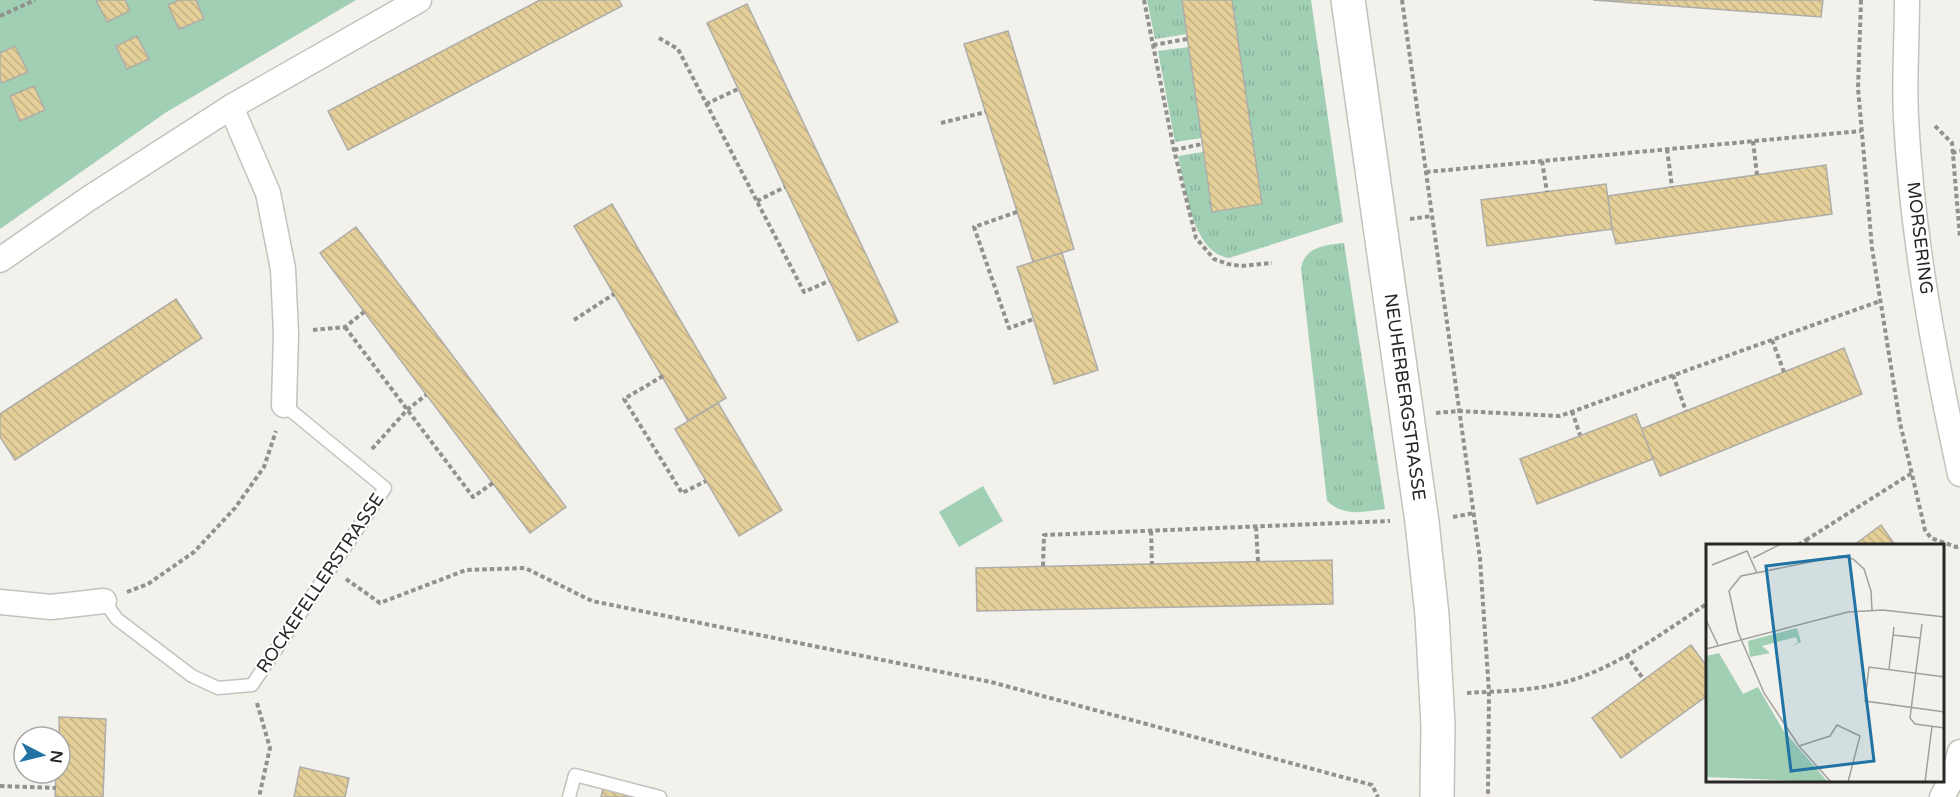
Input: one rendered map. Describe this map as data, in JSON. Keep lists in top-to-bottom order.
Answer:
{
  "streets": {
    "main road": ["NEUHERBERGSTRASSE"],
    "street": ["MORSERING"],
    "lane": ["ROCKEFELLERSTRASSE"]
  },
  "north": "right"
}
